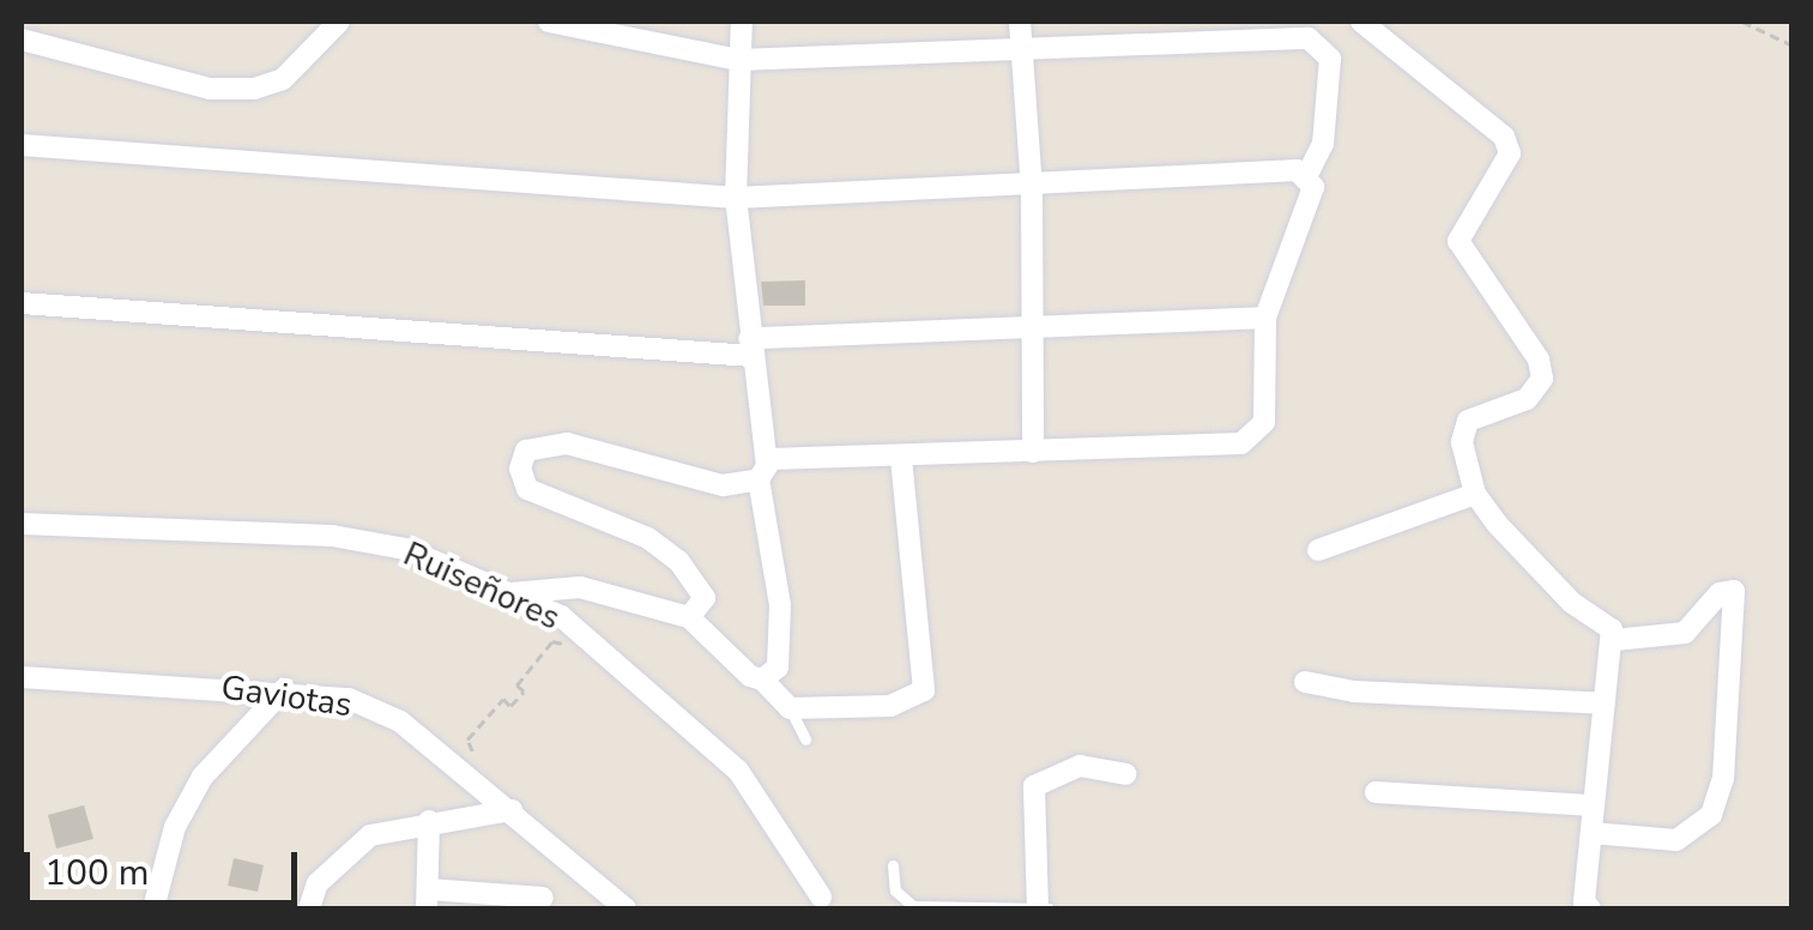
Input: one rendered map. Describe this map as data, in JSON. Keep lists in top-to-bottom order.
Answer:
{
  "streets": {
    "street": ["Ruiseñores", "Gaviotas"]
  },
  "scale_bar": "100 m"
}
